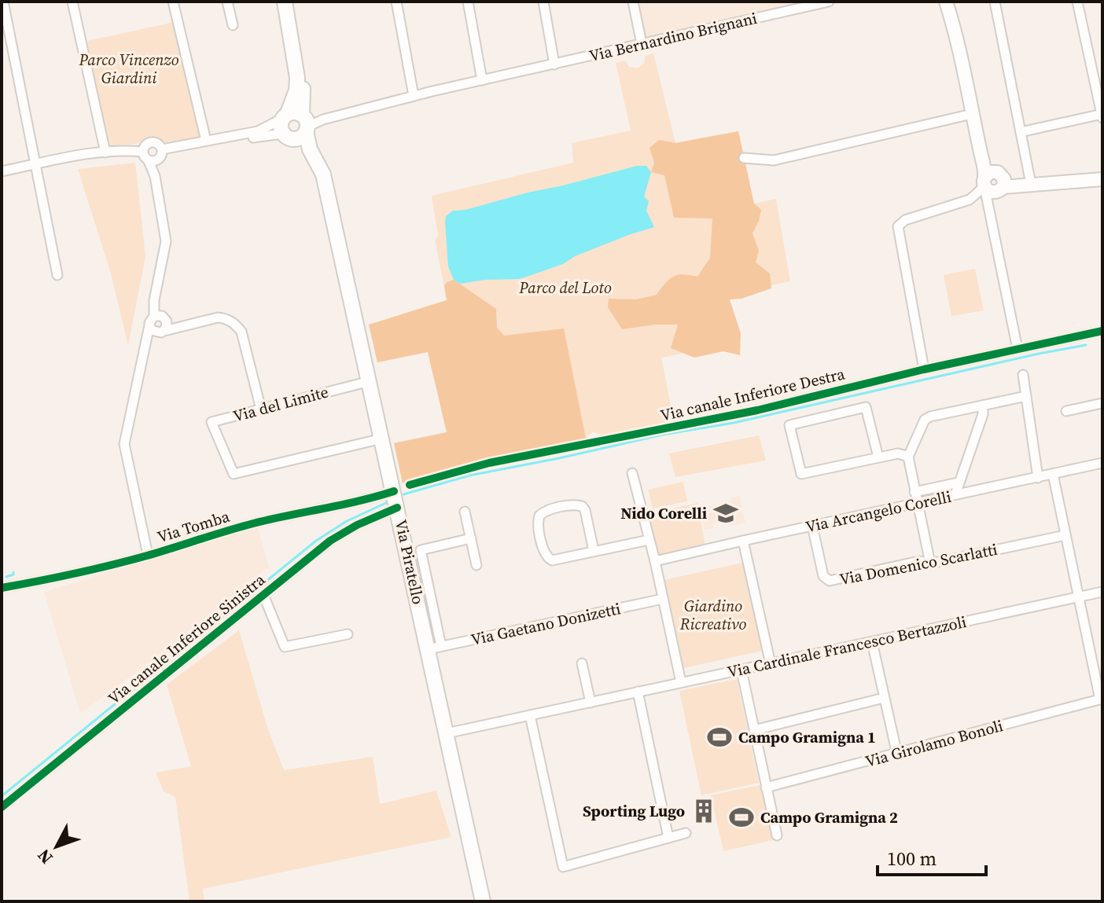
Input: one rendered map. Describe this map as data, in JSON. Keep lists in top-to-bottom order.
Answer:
{
  "streets": {
    "main road": ["Via Piratello"],
    "street": [
      "Via Bernardino Brignani",
      "Via canale Inferiore Destra",
      "Via del Limite",
      "Via Arcangelo Corelli",
      "Via Tomba",
      "Via Domenico Scarlatti",
      "Via Gaetano Donizetti",
      "Via canale Inferiore Sinistra",
      "Via Cardinale Francesco Bertazzoli",
      "Via Girolamo Bonoli"
    ]
  },
  "crossings": [
    ["Via Bernardino Brignani", "Via Piratello"],
    ["Via del Limite", "Via Piratello"],
    ["Via Arcangelo Corelli", "Via Domenico Scarlatti"],
    ["Via Tomba", "Via Piratello"],
    ["Via Piratello", "Via Gaetano Donizetti"],
    ["Via Piratello", "Via canale Inferiore Sinistra"],
    ["Via Piratello", "Via Cardinale Francesco Bertazzoli"]
  ],
  "parks": ["Parco Vincenzo Giardini", "Parco del Loto", "Giardino Ricreativo"],
  "places": {
    "school or university": ["Nido Corelli"],
    "sports": ["Campo Gramigna 1", "Campo Gramigna 2"],
    "building": ["Sporting Lugo"]
  },
  "scale_bar": "100 m",
  "north": "bottom left"
}
